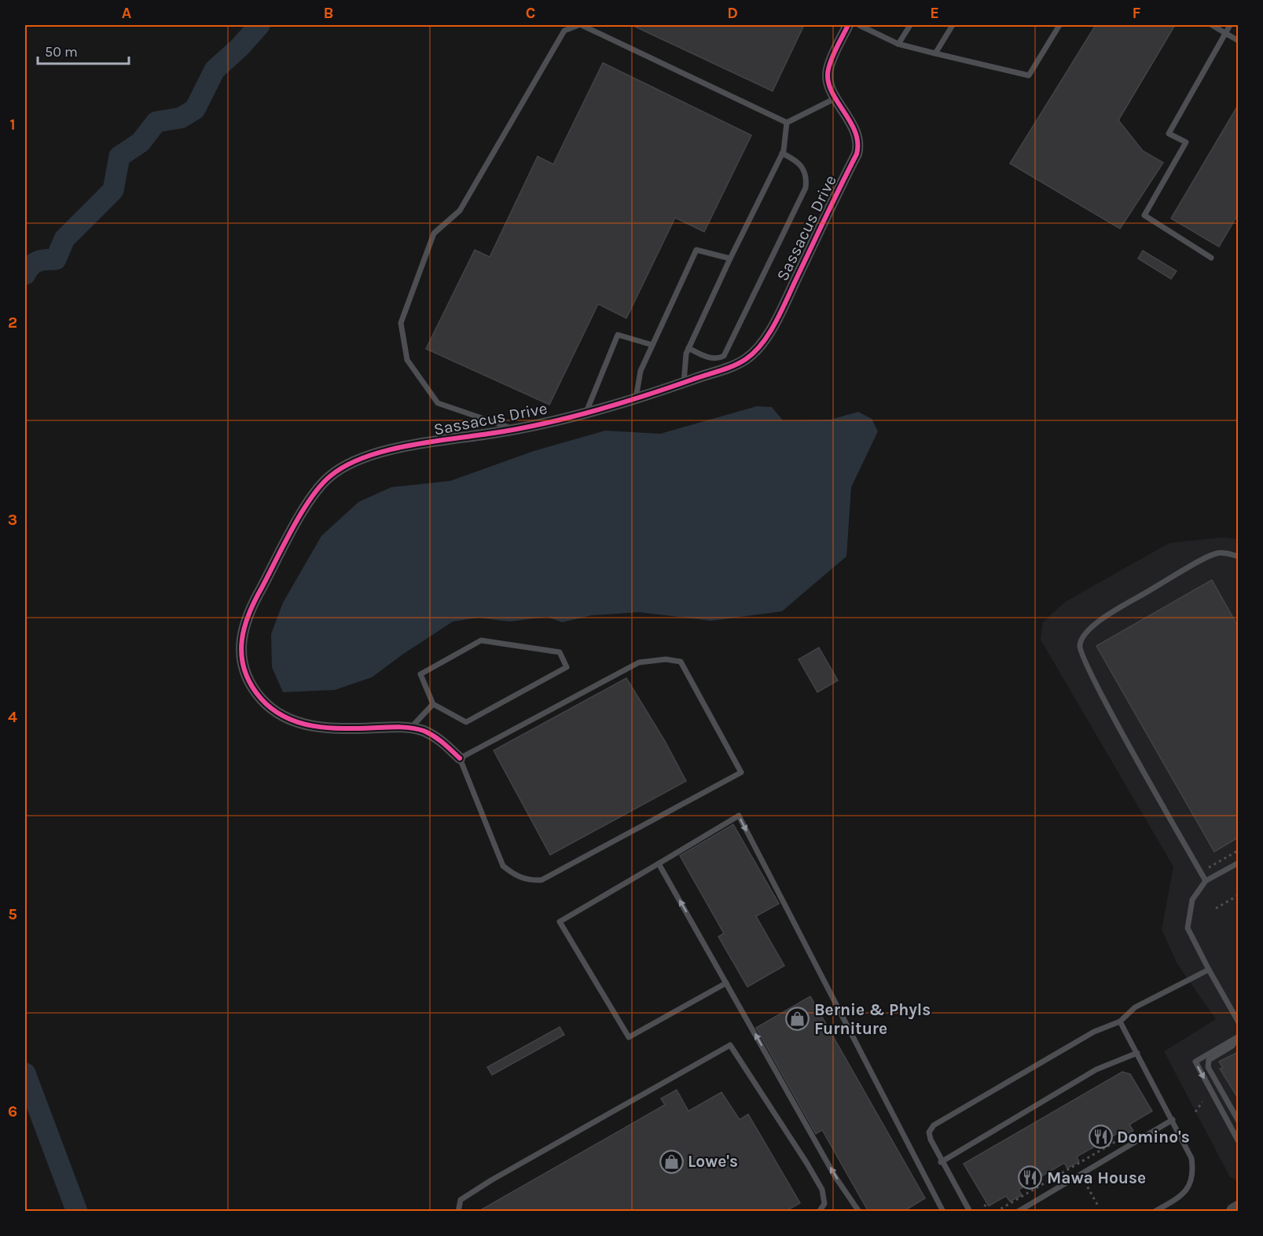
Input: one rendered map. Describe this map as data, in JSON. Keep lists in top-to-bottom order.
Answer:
{
  "streets": {
    "street": ["Sassacus Drive"]
  },
  "places": {
    "shop": ["Bernie & Phyls Furniture", "Lowe's"],
    "restaurant": ["Domino's", "Mawa House"]
  },
  "scale_bar": "50 m",
  "grid": {
    "columns": [
      "A",
      "B",
      "C",
      "D",
      "E",
      "F"
    ],
    "rows": [
      "1",
      "2",
      "3",
      "4",
      "5",
      "6"
    ]
  }
}
